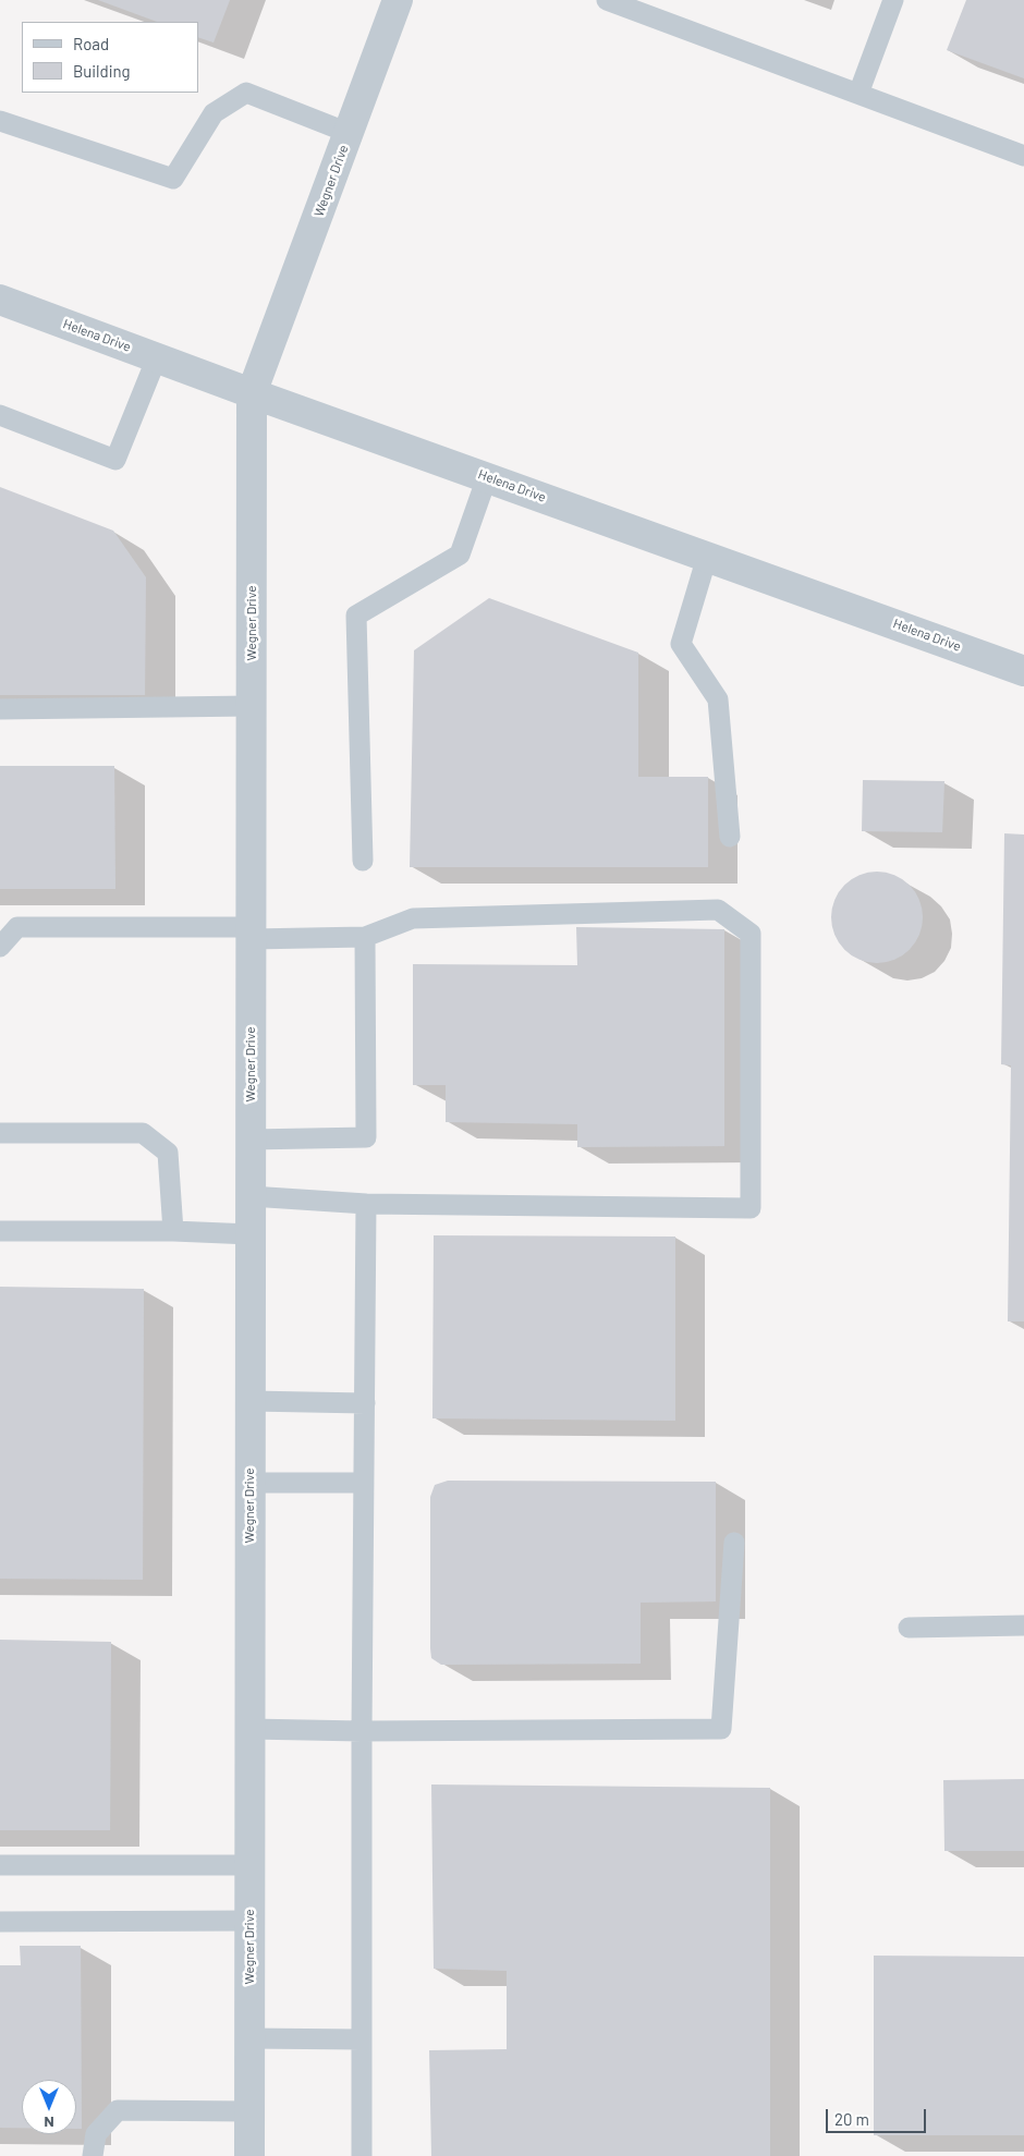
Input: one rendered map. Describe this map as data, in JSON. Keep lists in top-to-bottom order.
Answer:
{
  "streets": {
    "street": ["Wegner Drive", "Helena Drive"]
  },
  "crossings": [
    ["Wegner Drive", "Helena Drive"]
  ],
  "legend": ["Road", "Building"],
  "scale_bar": "20 m",
  "north": "bottom"
}
